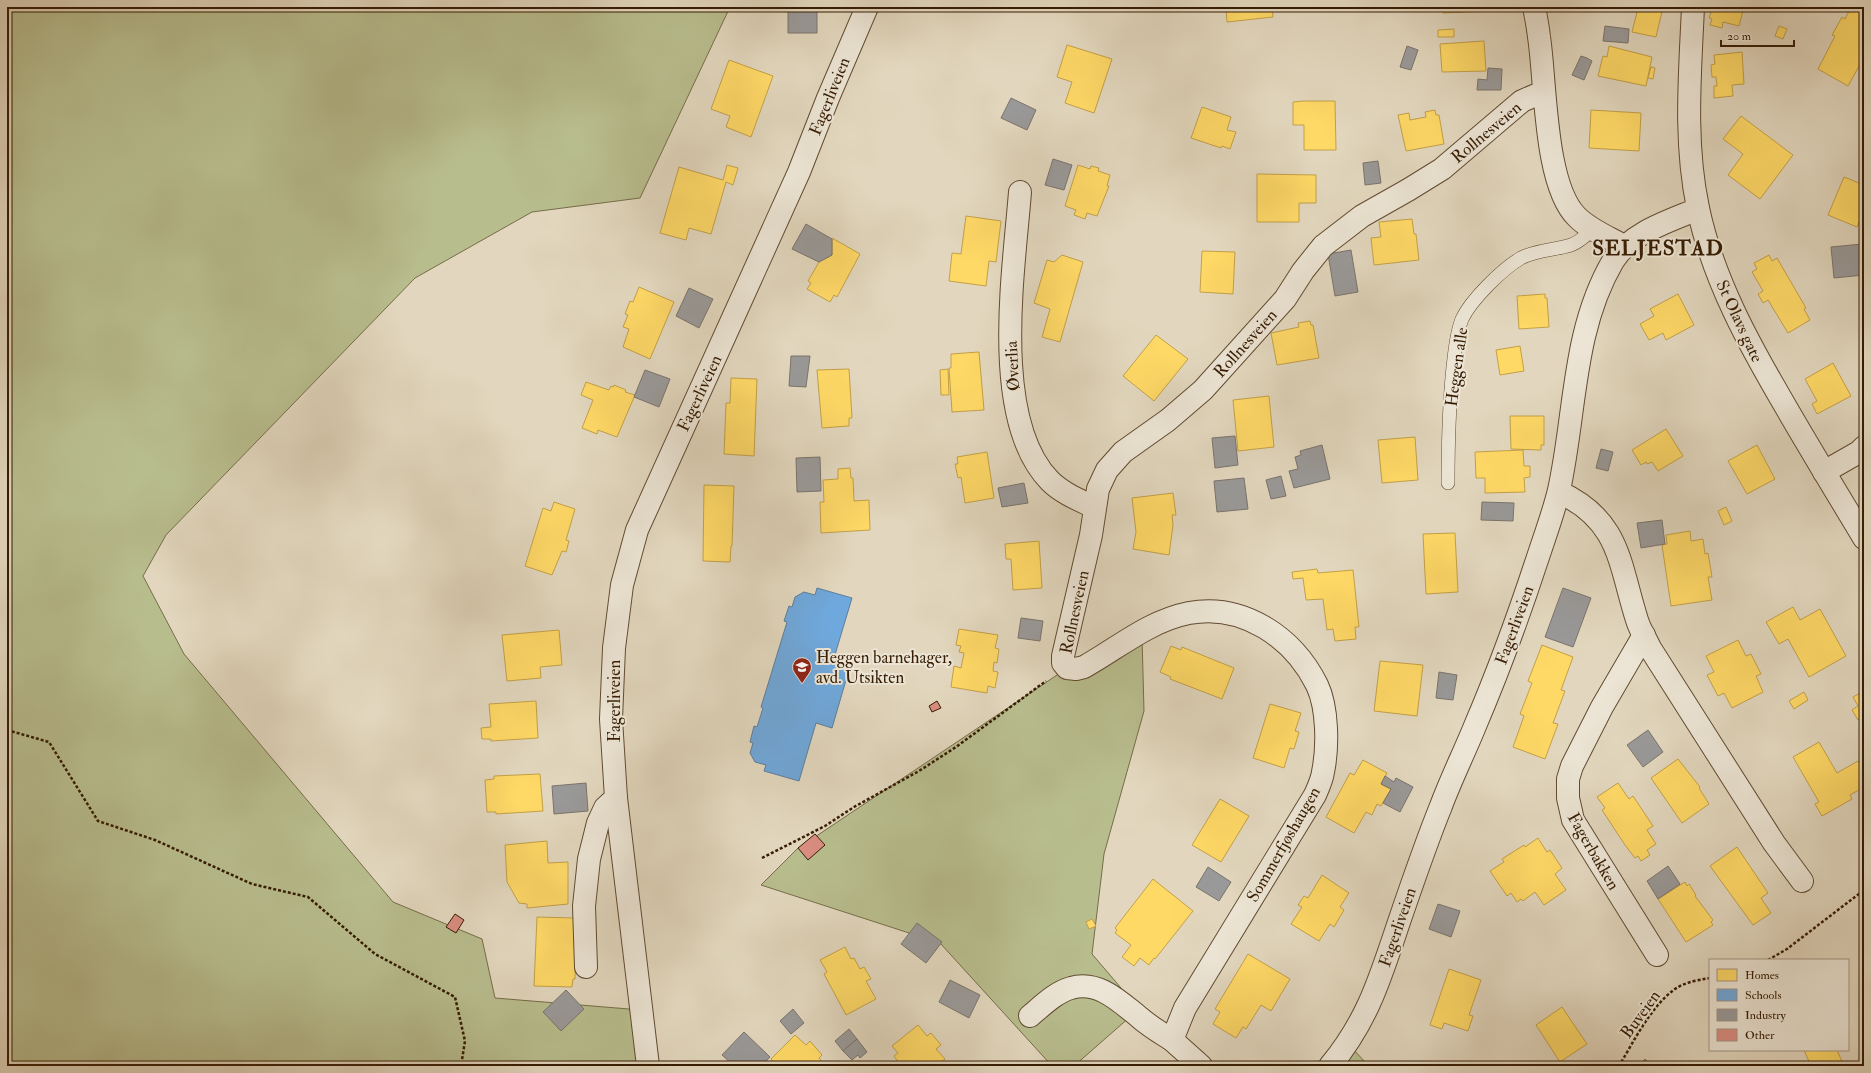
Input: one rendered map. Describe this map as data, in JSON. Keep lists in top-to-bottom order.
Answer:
{
  "streets": {
    "street": [
      "Fagerliveien",
      "Rollnesveien",
      "St Olavs gate",
      "Øverlia",
      "Sommerfjøshaugen",
      "Fagerbakken"
    ],
    "lane": ["Heggen alle"],
    "path": ["Buveien"]
  },
  "crossings": [
    ["Fagerliveien", "St Olavs gate"],
    ["Rollnesveien", "Øverlia"],
    ["Rollnesveien", "Sommerfjøshaugen"]
  ],
  "districts": ["SELJESTAD"],
  "places": {
    "school or university": ["Heggen barnehager, avd. Utsikten"]
  },
  "legend": [
    "Homes",
    "Schools",
    "Industry",
    "Other"
  ],
  "scale_bar": "20 m"
}
